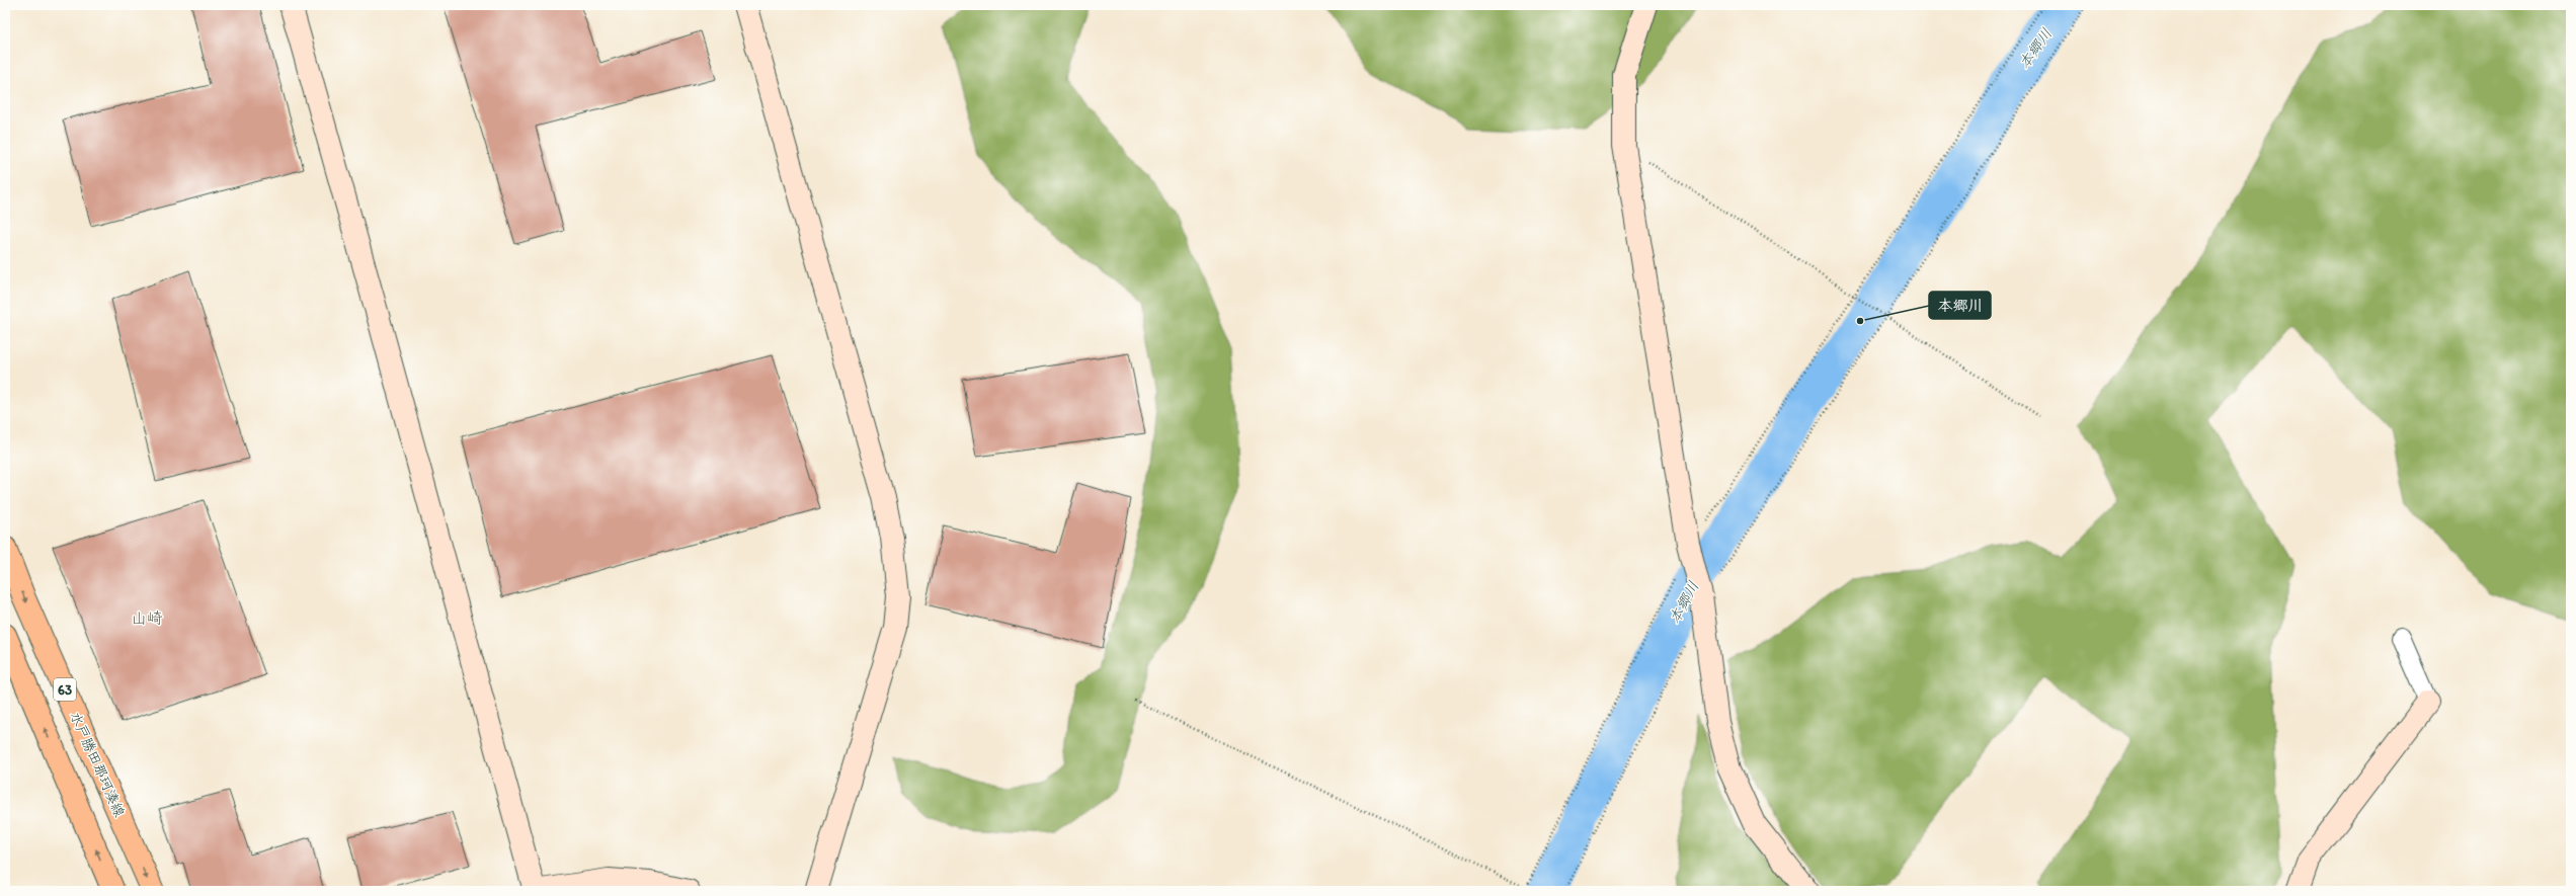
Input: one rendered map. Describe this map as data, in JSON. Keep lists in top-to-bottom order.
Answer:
{
  "streets": {
    "main road": ["63", "水戸勝田那珂湊線"]
  },
  "districts": ["山崎"],
  "water": ["本郷川"],
  "places": ["本郷川"]
}
